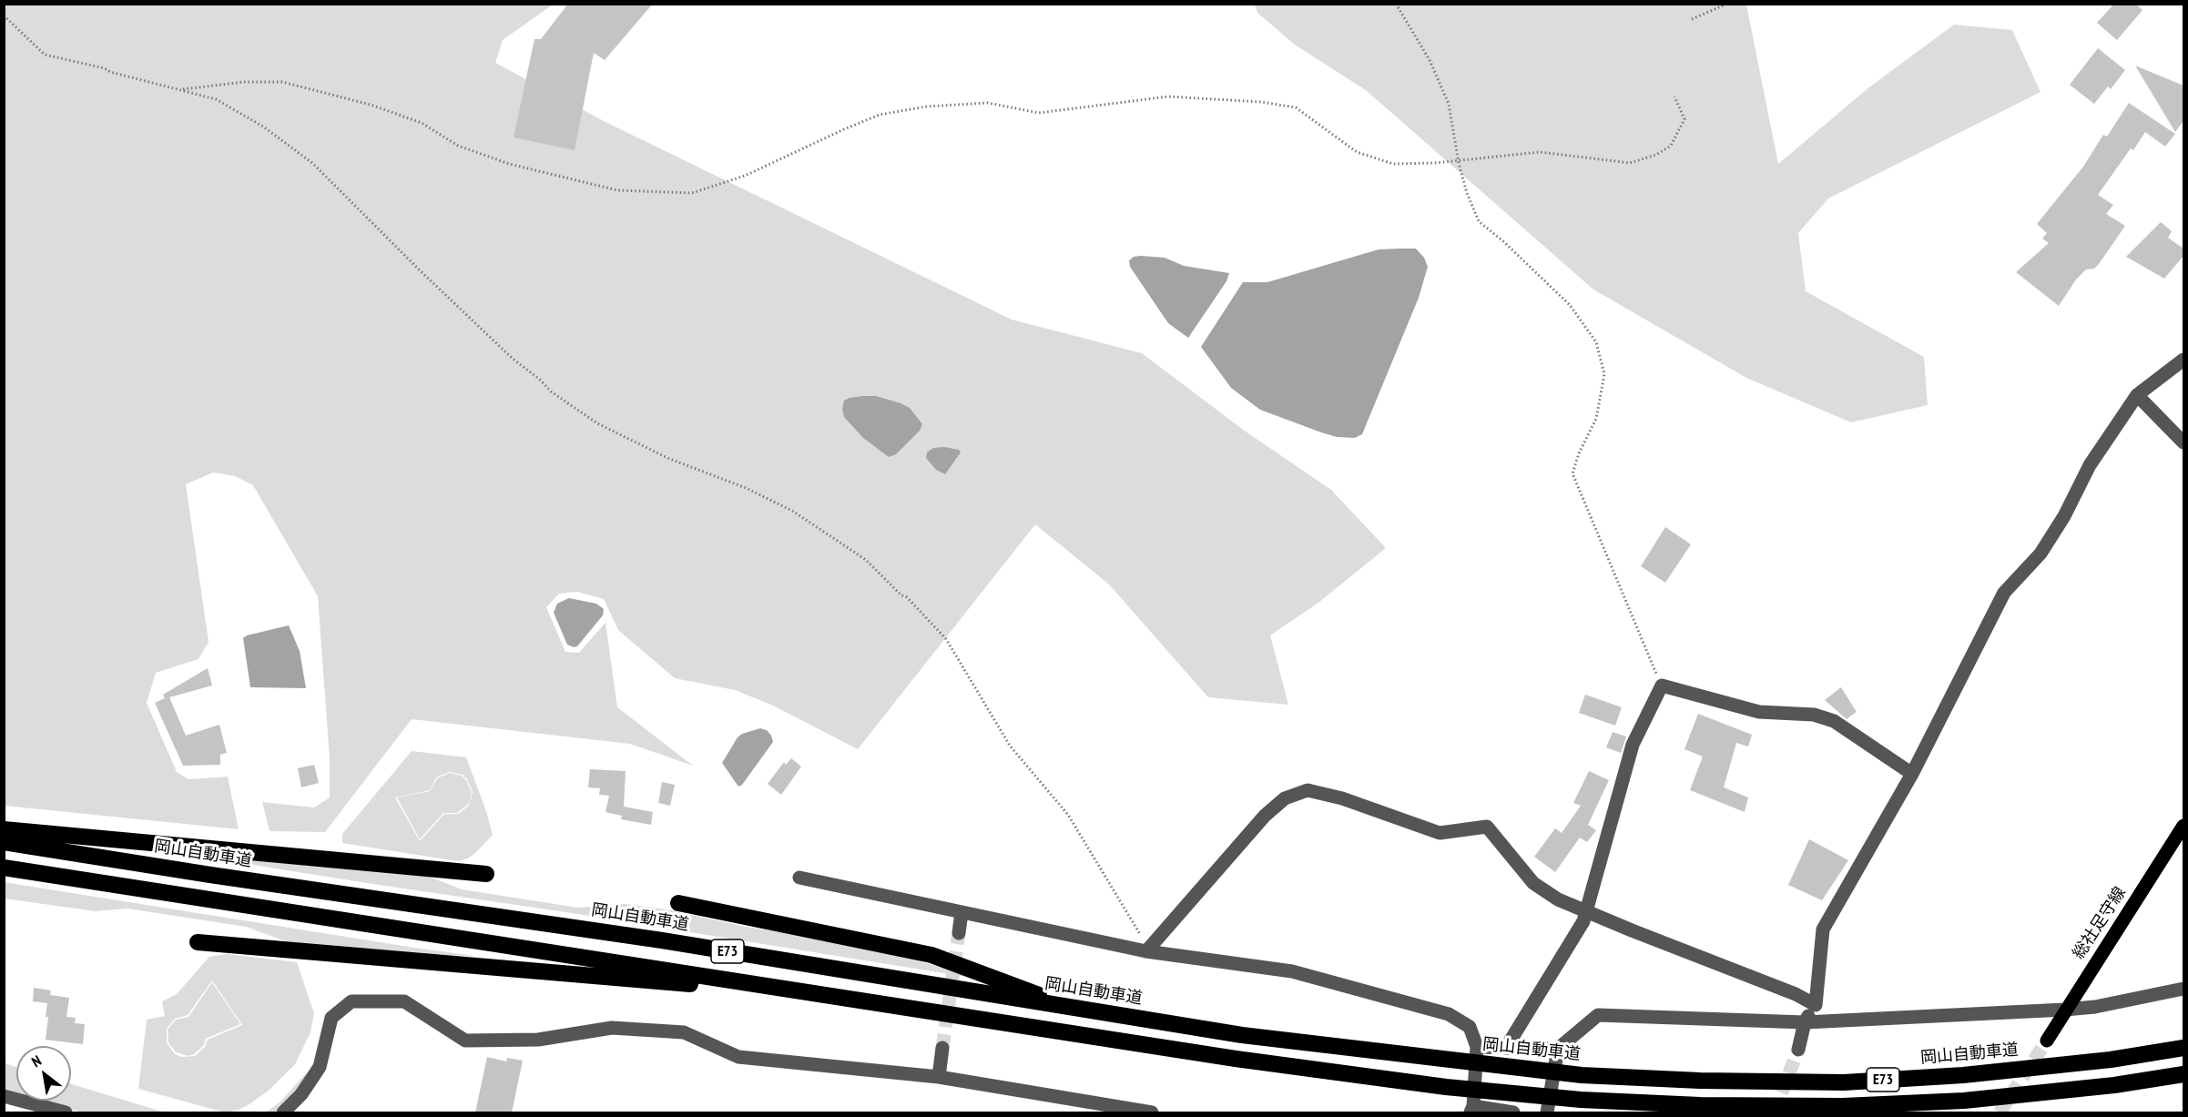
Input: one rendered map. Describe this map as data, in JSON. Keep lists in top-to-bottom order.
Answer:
{
  "streets": {
    "highway": ["岡山自動車道", "E73"],
    "main road": ["総社足守線"]
  },
  "north": "top left"
}
